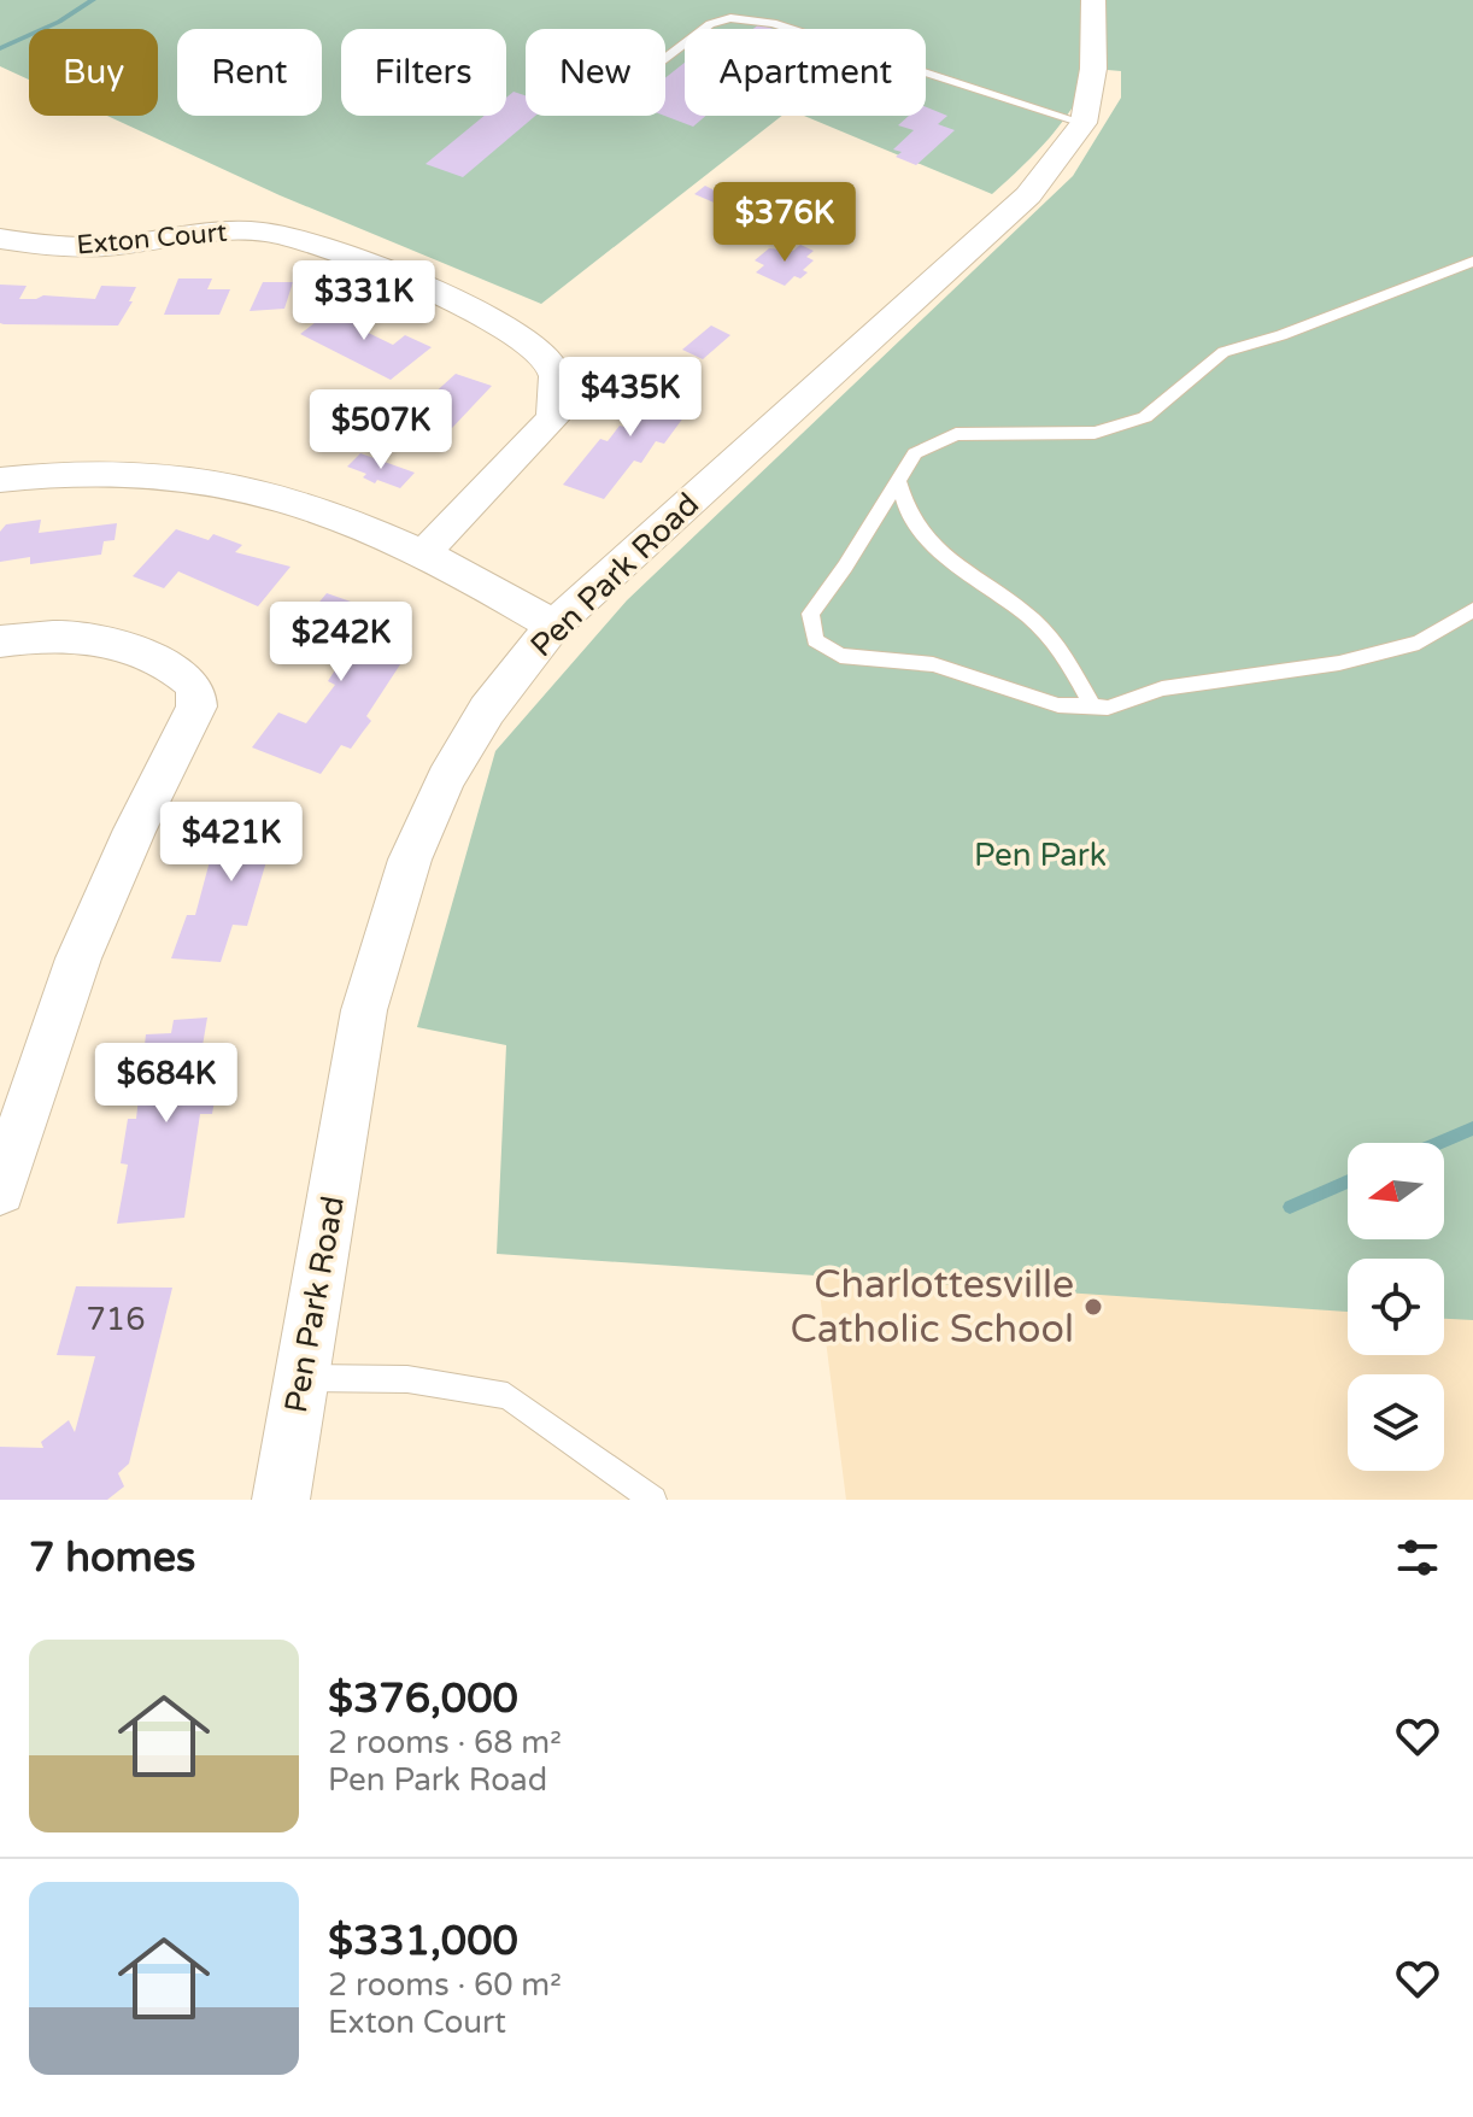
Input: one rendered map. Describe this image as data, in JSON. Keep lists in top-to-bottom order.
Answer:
{
  "streets": {
    "street": ["Exton Court", "Pen Park Road"]
  },
  "parks": ["Pen Park"],
  "places": ["Charlottesville Catholic School"],
  "house_numbers": ["716"],
  "north": "left",
  "page": {
    "chip": [
      "Buy",
      "Rent",
      "Filters",
      "New",
      "Apartment"
    ],
    "price": [
      "$376K",
      "$331K",
      "$435K",
      "$507K",
      "$242K",
      "$421K",
      "$684K"
    ],
    "heading": "7 homes",
    "list": [
      {
        "name": "$376,000",
        "note": "2 rooms · 68 m² · Pen Park Road"
      },
      {
        "name": "$331,000",
        "note": "2 rooms · 60 m² · Exton Court"
      }
    ]
  }
}
